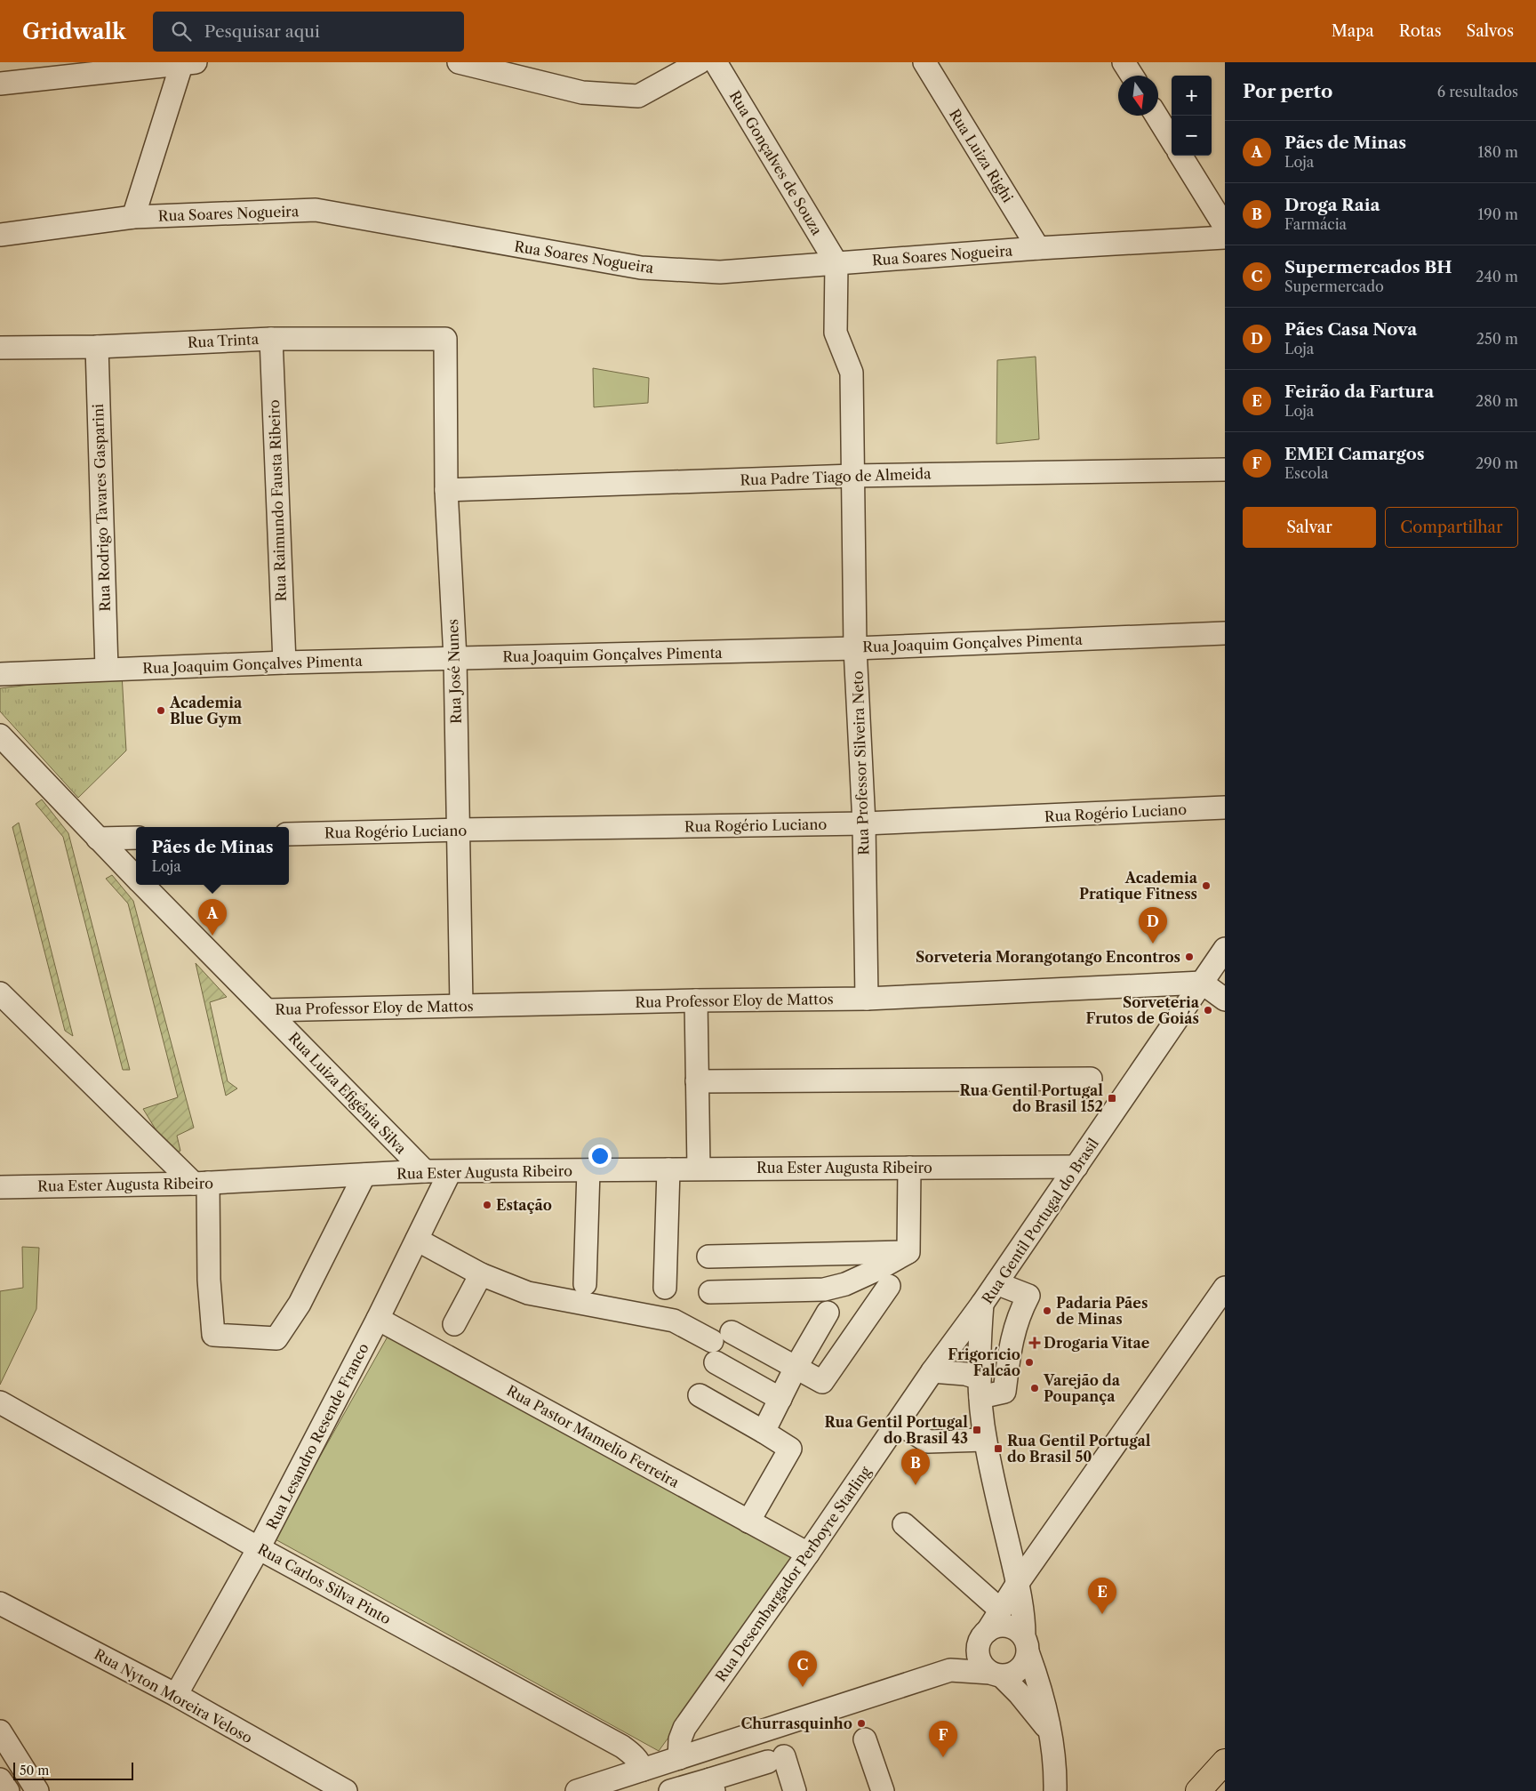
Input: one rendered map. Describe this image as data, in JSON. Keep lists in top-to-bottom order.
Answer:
{
  "streets": {
    "street": [
      "Rua Luiza Righi",
      "Rua Gonçalves de Souza",
      "Rua Soares Nogueira",
      "Rua Trinta",
      "Rua Padre Tiago de Almeida",
      "Rua Raimundo Fausta Ribeiro",
      "Rua Rodrigo Tavares Gasparini",
      "Rua Joaquim Gonçalves Pimenta",
      "Rua José Nunes",
      "Rua Professor Silveira Neto",
      "Rua Rogério Luciano",
      "Rua Professor Eloy de Mattos",
      "Rua Luiza Efigênia Silva",
      "Rua Ester Augusta Ribeiro",
      "Rua Gentil Portugal do Brasil",
      "Rua Lesandro Resende Franco",
      "Rua Pastor Mamelio Ferreira",
      "Rua Desembargador Perboyre Starling",
      "Rua Carlos Silva Pinto",
      "Rua Nyton Moreira Veloso"
    ]
  },
  "crossings": [
    ["Rua Luiza Righi", "Rua Soares Nogueira"],
    ["Rua Gonçalves de Souza", "Rua Soares Nogueira"],
    ["Rua Gonçalves de Souza", "Rua Professor Silveira Neto"],
    ["Rua Soares Nogueira", "Rua Professor Silveira Neto"],
    ["Rua Trinta", "Rua Raimundo Fausta Ribeiro"],
    ["Rua Trinta", "Rua Rodrigo Tavares Gasparini"],
    ["Rua Trinta", "Rua José Nunes"],
    ["Rua Padre Tiago de Almeida", "Rua José Nunes"],
    ["Rua Padre Tiago de Almeida", "Rua Professor Silveira Neto"],
    ["Rua Raimundo Fausta Ribeiro", "Rua Joaquim Gonçalves Pimenta"],
    ["Rua Rodrigo Tavares Gasparini", "Rua Joaquim Gonçalves Pimenta"],
    ["Rua Joaquim Gonçalves Pimenta", "Rua José Nunes"],
    ["Rua Joaquim Gonçalves Pimenta", "Rua Professor Silveira Neto"],
    ["Rua José Nunes", "Rua Rogério Luciano"],
    ["Rua José Nunes", "Rua Professor Eloy de Mattos"],
    ["Rua Professor Silveira Neto", "Rua Rogério Luciano"],
    ["Rua Professor Silveira Neto", "Rua Professor Eloy de Mattos"],
    ["Rua Professor Eloy de Mattos", "Rua Luiza Efigênia Silva"],
    ["Rua Professor Eloy de Mattos", "Rua Gentil Portugal do Brasil"],
    ["Rua Luiza Efigênia Silva", "Rua Ester Augusta Ribeiro"],
    ["Rua Ester Augusta Ribeiro", "Rua Gentil Portugal do Brasil"],
    ["Rua Ester Augusta Ribeiro", "Rua Lesandro Resende Franco"],
    ["Rua Gentil Portugal do Brasil", "Rua Desembargador Perboyre Starling"],
    ["Rua Lesandro Resende Franco", "Rua Pastor Mamelio Ferreira"],
    ["Rua Lesandro Resende Franco", "Rua Carlos Silva Pinto"],
    ["Rua Lesandro Resende Franco", "Rua Nyton Moreira Veloso"],
    ["Rua Pastor Mamelio Ferreira", "Rua Desembargador Perboyre Starling"]
  ],
  "places": {
    "other": [
      "Academia Blue Gym",
      "Academia Pratique Fitness",
      "Sorveteria Morangotango Encontros",
      "Sorveteria Frutos de Goiás",
      "Estação",
      "Padaria Pães de Minas",
      "Frigorício Falcão",
      "Varejão da Poupança",
      "Churrasquinho"
    ],
    "transit": ["Rua Gentil Portugal do Brasil 152", "Rua Gentil Portugal do Brasil 43", "Rua Gentil Portugal do Brasil 50"],
    "health": ["Drogaria Vitae"]
  },
  "scale_bar": "50 m",
  "north": "bottom",
  "page": {
    "header": "Gridwalk",
    "search": "Pesquisar aqui",
    "nav": ["Mapa", "Rotas", "Salvos"],
    "heading": ["Por perto", "6 resultados"],
    "map_buttons": ["+", "−"],
    "list": [
      {
        "mark": "A",
        "name": "Pães de Minas",
        "note": "Loja",
        "value": "180 m"
      },
      {
        "mark": "B",
        "name": "Droga Raia",
        "note": "Farmácia",
        "value": "190 m"
      },
      {
        "mark": "C",
        "name": "Supermercados BH",
        "note": "Supermercado",
        "value": "240 m"
      },
      {
        "mark": "D",
        "name": "Pães Casa Nova",
        "note": "Loja",
        "value": "250 m"
      },
      {
        "mark": "E",
        "name": "Feirão da Fartura",
        "note": "Loja",
        "value": "280 m"
      },
      {
        "mark": "F",
        "name": "EMEI Camargos",
        "note": "Escola",
        "value": "290 m"
      }
    ],
    "buttons": ["Salvar", "Compartilhar"],
    "popup": ["Pães de Minas", "Loja"],
    "pins": [
      "A",
      "D",
      "B",
      "E",
      "C",
      "F"
    ],
    "scale": "50 m"
  }
}
